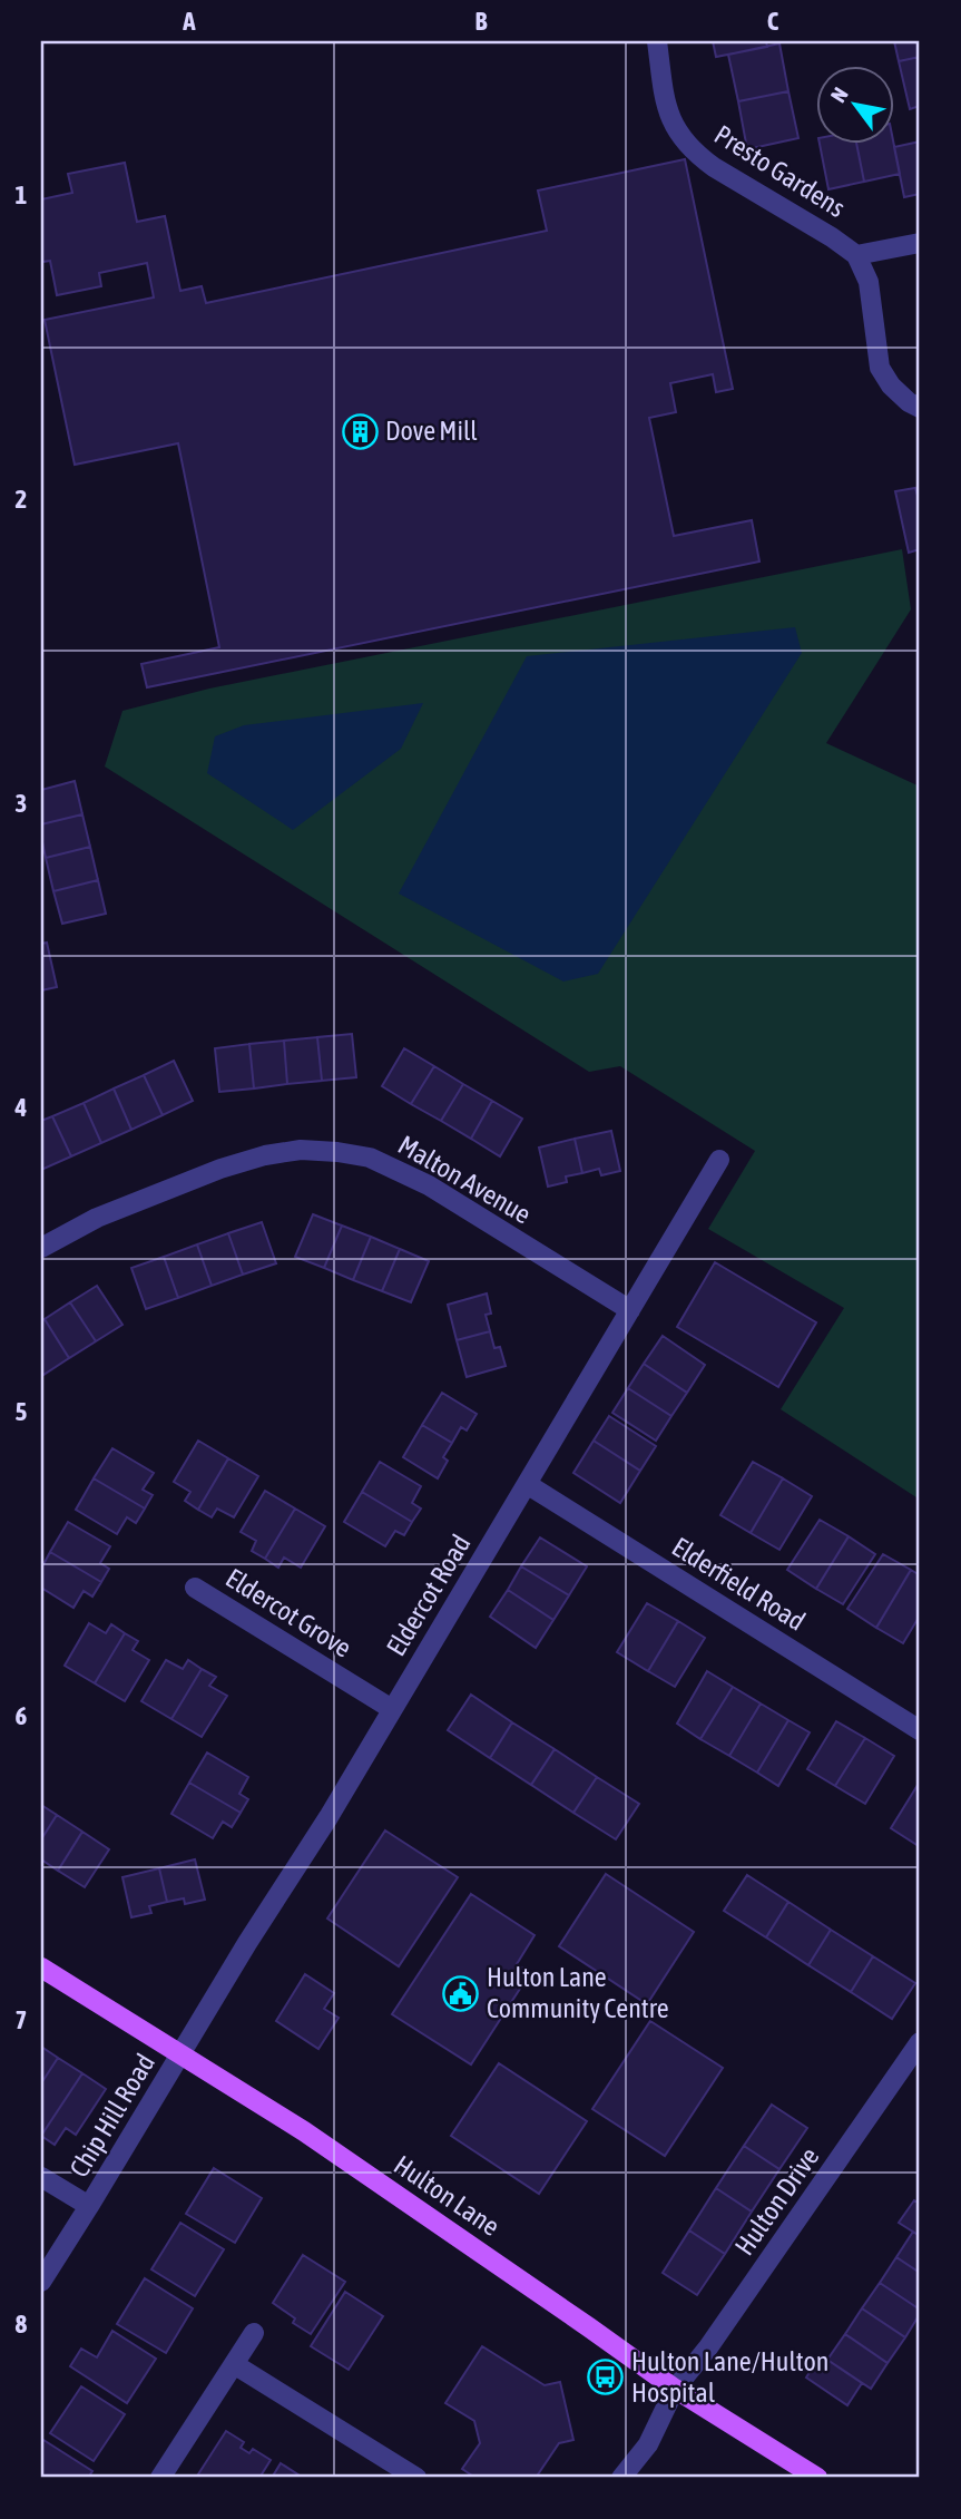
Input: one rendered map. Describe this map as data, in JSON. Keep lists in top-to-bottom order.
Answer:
{
  "streets": {
    "main road": ["Hulton Lane"],
    "street": [
      "Presto Gardens",
      "Malton Avenue",
      "Elderfield Road",
      "Eldercot Road",
      "Eldercot Grove",
      "Chip Hill Road",
      "Hulton Drive"
    ]
  },
  "crossings": [
    ["Malton Avenue", "Eldercot Road"],
    ["Elderfield Road", "Eldercot Road"],
    ["Eldercot Road", "Eldercot Grove"],
    ["Eldercot Road", "Chip Hill Road"],
    ["Eldercot Road", "Hulton Lane"],
    ["Chip Hill Road", "Hulton Lane"],
    ["Hulton Lane", "Hulton Drive"]
  ],
  "places": {
    "building": ["Dove Mill"],
    "public building": ["Hulton Lane Community Centre"],
    "bus stop": ["Hulton Lane/Hulton Hospital"]
  },
  "north": "top left",
  "grid": {
    "columns": ["A", "B", "C"],
    "rows": [
      "1",
      "2",
      "3",
      "4",
      "5",
      "6",
      "7",
      "8"
    ]
  }
}
